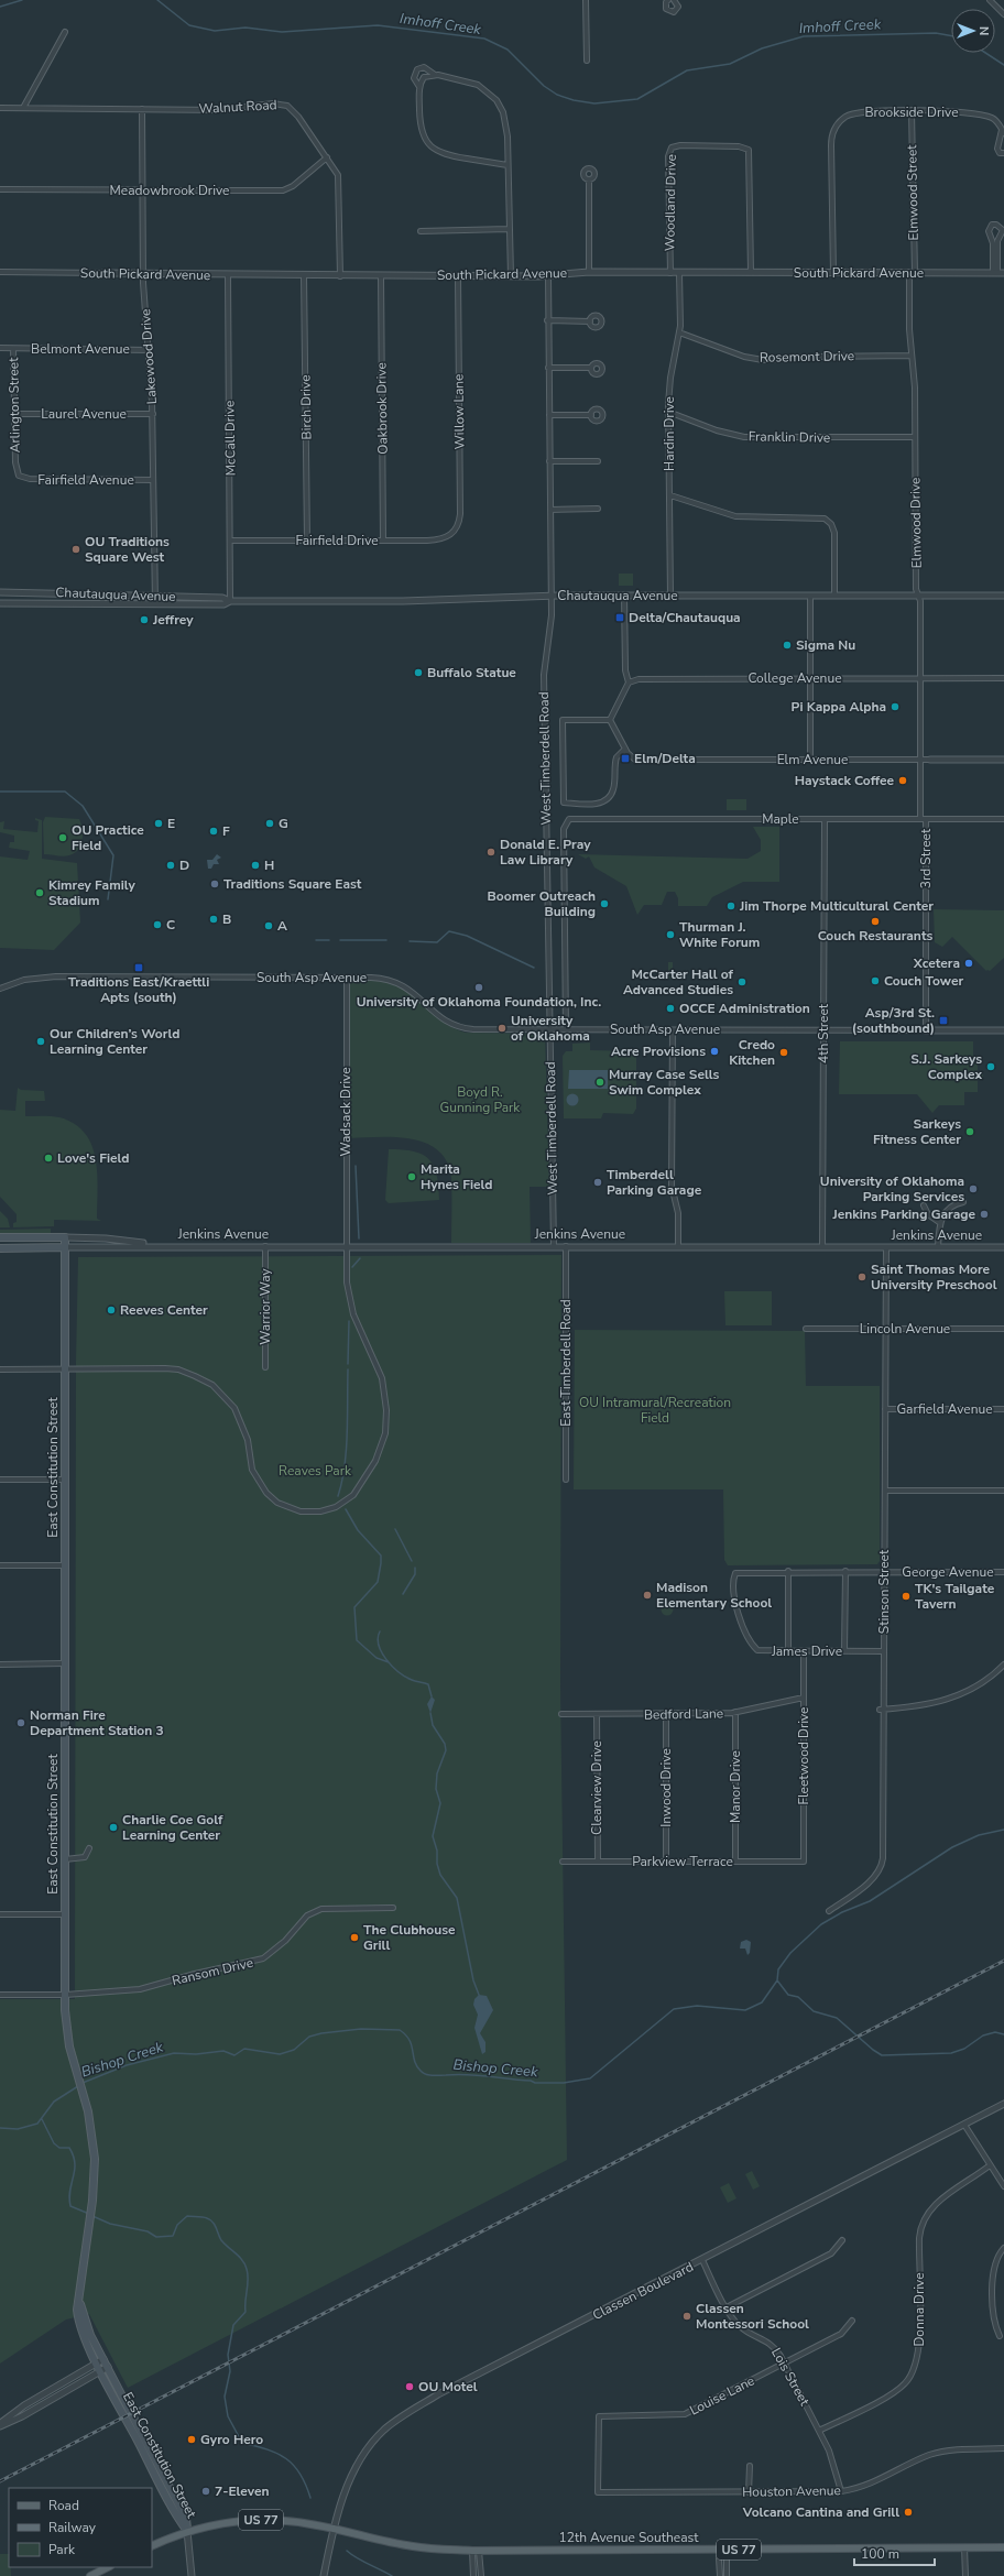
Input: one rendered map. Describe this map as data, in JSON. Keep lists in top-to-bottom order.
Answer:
{
  "streets": {
    "main road": [
      "Jenkins Avenue",
      "East Constitution Street",
      "US 77",
      "12th Avenue Southeast"
    ],
    "street": [
      "Walnut Road",
      "Brookside Drive",
      "Meadowbrook Drive",
      "Elmwood Street",
      "Woodland Drive",
      "South Pickard Avenue",
      "Belmont Avenue",
      "Lakewood Drive",
      "Rosemont Drive",
      "Arlington Street",
      "Birch Drive",
      "Oakbrook Drive",
      "Willow Lane",
      "Laurel Avenue",
      "Hardin Drive",
      "Franklin Drive",
      "McCall Drive",
      "Fairfield Avenue",
      "Elmwood Drive",
      "Fairfield Drive",
      "Chautauqua Avenue",
      "College Avenue",
      "West Timberdell Road",
      "Elm Avenue",
      "Maple",
      "3rd Street",
      "South Asp Avenue",
      "4th Street",
      "Wadsack Drive",
      "Warrior Way",
      "Lincoln Avenue",
      "East Timberdell Road",
      "Garfield Avenue",
      "George Avenue",
      "Stinson Street",
      "James Drive",
      "Bedford Lane",
      "Fleetwood Drive",
      "Manor Drive",
      "Clearview Drive",
      "Inwood Drive",
      "Parkview Terrace",
      "Ransom Drive",
      "Classen Boulevard",
      "Donna Drive",
      "Lois Street",
      "Louise Lane",
      "Houston Avenue"
    ]
  },
  "crossings": [
    ["Walnut Road", "Meadowbrook Drive"],
    ["Walnut Road", "South Pickard Avenue"],
    ["Walnut Road", "Lakewood Drive"],
    ["Brookside Drive", "Elmwood Street"],
    ["Brookside Drive", "South Pickard Avenue"],
    ["Meadowbrook Drive", "Lakewood Drive"],
    ["Elmwood Street", "South Pickard Avenue"],
    ["Elmwood Street", "Elmwood Drive"],
    ["Woodland Drive", "South Pickard Avenue"],
    ["South Pickard Avenue", "Lakewood Drive"],
    ["South Pickard Avenue", "Birch Drive"],
    ["South Pickard Avenue", "Oakbrook Drive"],
    ["South Pickard Avenue", "Willow Lane"],
    ["South Pickard Avenue", "Hardin Drive"],
    ["South Pickard Avenue", "McCall Drive"],
    ["South Pickard Avenue", "Elmwood Drive"],
    ["South Pickard Avenue", "West Timberdell Road"],
    ["Belmont Avenue", "Lakewood Drive"],
    ["Belmont Avenue", "Arlington Street"],
    ["Lakewood Drive", "Laurel Avenue"],
    ["Lakewood Drive", "Fairfield Avenue"],
    ["Lakewood Drive", "Chautauqua Avenue"],
    ["Rosemont Drive", "Hardin Drive"],
    ["Rosemont Drive", "Elmwood Drive"],
    ["Arlington Street", "Laurel Avenue"],
    ["Arlington Street", "Fairfield Avenue"],
    ["Birch Drive", "Fairfield Drive"],
    ["Oakbrook Drive", "Fairfield Drive"],
    ["Willow Lane", "Fairfield Drive"],
    ["Hardin Drive", "Franklin Drive"],
    ["Hardin Drive", "Chautauqua Avenue"],
    ["Franklin Drive", "Elmwood Drive"],
    ["McCall Drive", "Fairfield Drive"],
    ["McCall Drive", "Chautauqua Avenue"],
    ["Elmwood Drive", "Chautauqua Avenue"],
    ["Elmwood Drive", "College Avenue"],
    ["Elmwood Drive", "Elm Avenue"],
    ["Elmwood Drive", "Maple"],
    ["Chautauqua Avenue", "West Timberdell Road"],
    ["West Timberdell Road", "South Asp Avenue"],
    ["West Timberdell Road", "Jenkins Avenue"],
    ["Maple", "3rd Street"],
    ["Maple", "South Asp Avenue"],
    ["Maple", "4th Street"],
    ["3rd Street", "South Asp Avenue"],
    ["South Asp Avenue", "4th Street"],
    ["South Asp Avenue", "Wadsack Drive"],
    ["4th Street", "Jenkins Avenue"],
    ["Wadsack Drive", "Jenkins Avenue"],
    ["Wadsack Drive", "East Constitution Street"],
    ["Jenkins Avenue", "Warrior Way"],
    ["Jenkins Avenue", "East Timberdell Road"],
    ["Jenkins Avenue", "East Constitution Street"],
    ["Jenkins Avenue", "Stinson Street"],
    ["Lincoln Avenue", "Stinson Street"],
    ["Garfield Avenue", "Stinson Street"],
    ["East Constitution Street", "Ransom Drive"],
    ["East Constitution Street", "US 77"],
    ["George Avenue", "Stinson Street"],
    ["George Avenue", "James Drive"],
    ["Stinson Street", "James Drive"],
    ["James Drive", "Fleetwood Drive"],
    ["Bedford Lane", "Fleetwood Drive"],
    ["Bedford Lane", "Manor Drive"],
    ["Bedford Lane", "Clearview Drive"],
    ["Bedford Lane", "Inwood Drive"],
    ["Fleetwood Drive", "Parkview Terrace"],
    ["Manor Drive", "Parkview Terrace"],
    ["Clearview Drive", "Parkview Terrace"],
    ["Inwood Drive", "Parkview Terrace"],
    ["Classen Boulevard", "Lois Street"],
    ["Classen Boulevard", "US 77"],
    ["Classen Boulevard", "12th Avenue Southeast"],
    ["Donna Drive", "Lois Street"],
    ["Lois Street", "Louise Lane"],
    ["Lois Street", "Houston Avenue"],
    ["Louise Lane", "Houston Avenue"],
    ["US 77", "12th Avenue Southeast"]
  ],
  "water": ["Imhoff Creek", "Bishop Creek"],
  "parks": ["Boyd R. Gunning Park", "OU Intramural/Recreation Field", "Reaves Park"],
  "places": {
    "other": [
      "OU Traditions Square West",
      "Jeffrey",
      "Sigma Nu",
      "Buffalo Statue",
      "Pi Kappa Alpha",
      "Haystack Coffee",
      "E",
      "G",
      "F",
      "OU Practice Field",
      "Donald E. Pray Law Library",
      "D",
      "H",
      "Traditions Square East",
      "Kimrey Family Stadium",
      "Boomer Outreach Building",
      "Jim Thorpe Multicultural Center",
      "B",
      "Couch Restaurants",
      "C",
      "A",
      "Thurman J. White Forum",
      "Xcetera",
      "Couch Tower",
      "McCarter Hall of Advanced Studies",
      "University of Oklahoma Foundation, Inc.",
      "OCCE Administration",
      "University of Oklahoma",
      "Our Children’s World Learning Center",
      "Acre Provisions",
      "Credo Kitchen",
      "S.J. Sarkeys Complex",
      "Murray Case Sells Swim Complex",
      "Sarkeys Fitness Center",
      "Love's Field",
      "Marita Hynes Field",
      "Timberdell Parking Garage",
      "University of Oklahoma Parking Services",
      "Jenkins Parking Garage",
      "Saint Thomas More University Preschool",
      "Reeves Center",
      "Madison Elementary School",
      "TK's Tailgate Tavern",
      "Norman Fire Department Station 3",
      "Charlie Coe Golf Learning Center",
      "The Clubhouse Grill",
      "Classen Montessori School",
      "OU Motel",
      "Gyro Hero",
      "7-Eleven",
      "Volcano Cantina and Grill"
    ],
    "transit": [
      "Delta/Chautauqua",
      "Elm/Delta",
      "Traditions East/Kraettli Apts (south)",
      "Asp/3rd St. (southbound)"
    ]
  },
  "legend": ["Road", "Railway", "Park"],
  "scale_bar": "100 m",
  "north": "right"
}
